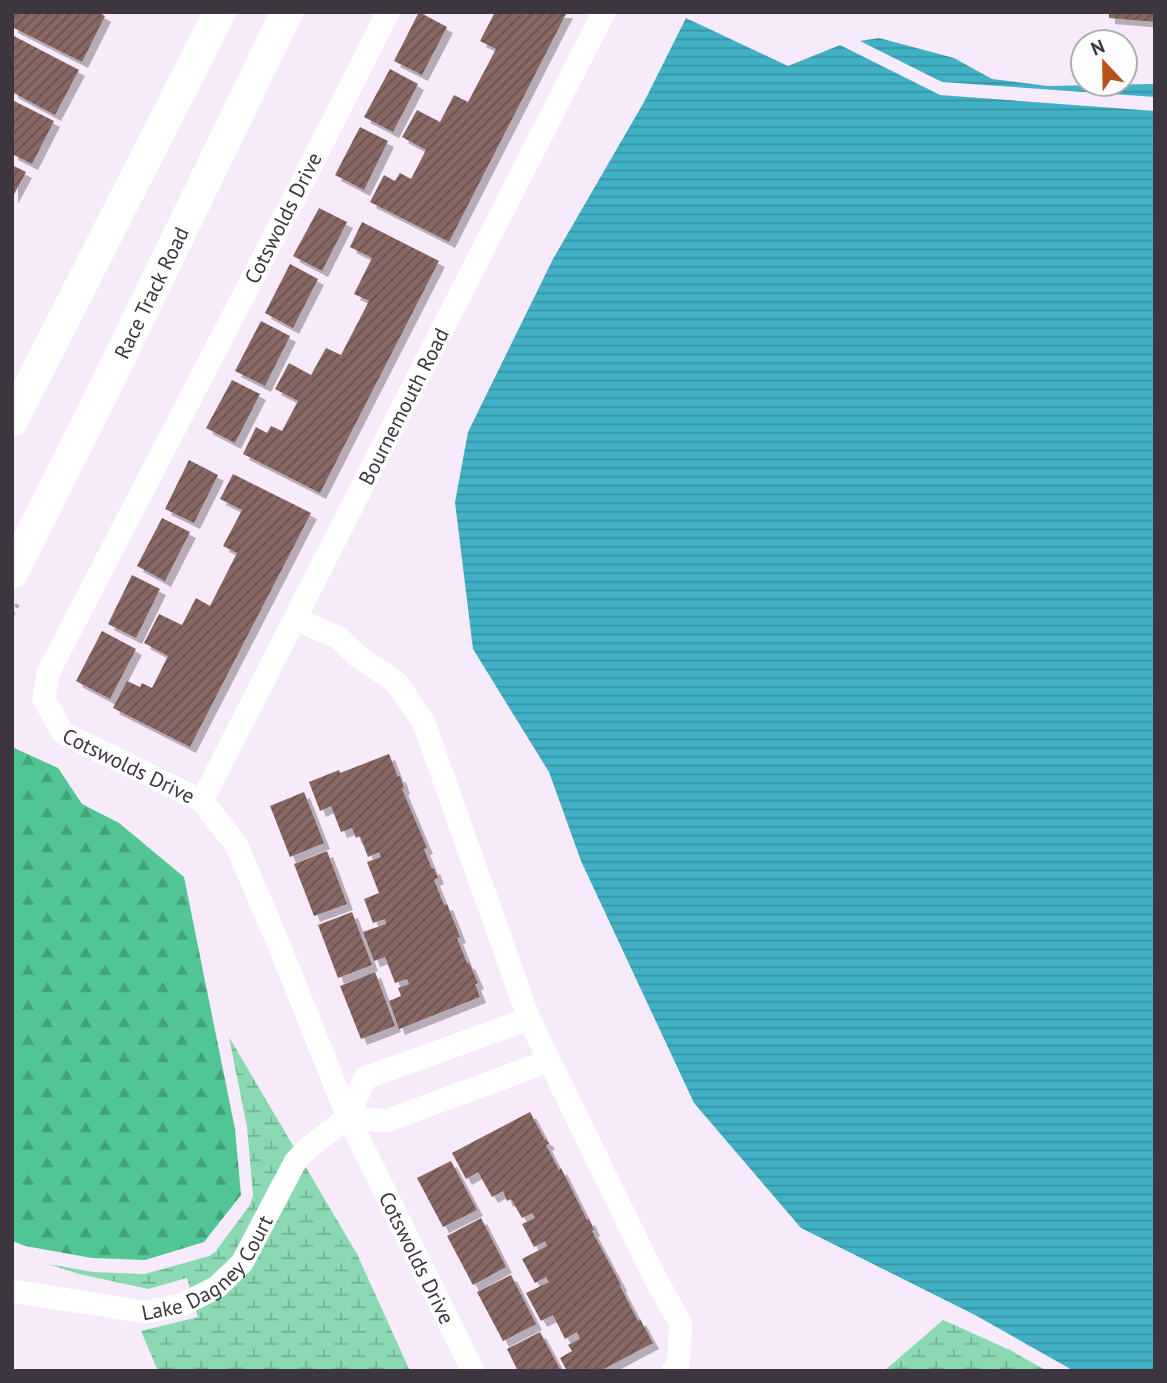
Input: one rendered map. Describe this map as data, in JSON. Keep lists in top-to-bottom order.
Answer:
{
  "streets": {
    "main road": ["Race Track Road"],
    "street": ["Cotswolds Drive", "Bournemouth Road", "Lake Dagney Court"]
  },
  "crossings": [
    ["Cotswolds Drive", "Bournemouth Road"],
    ["Cotswolds Drive", "Lake Dagney Court"]
  ],
  "north": "top"
}
